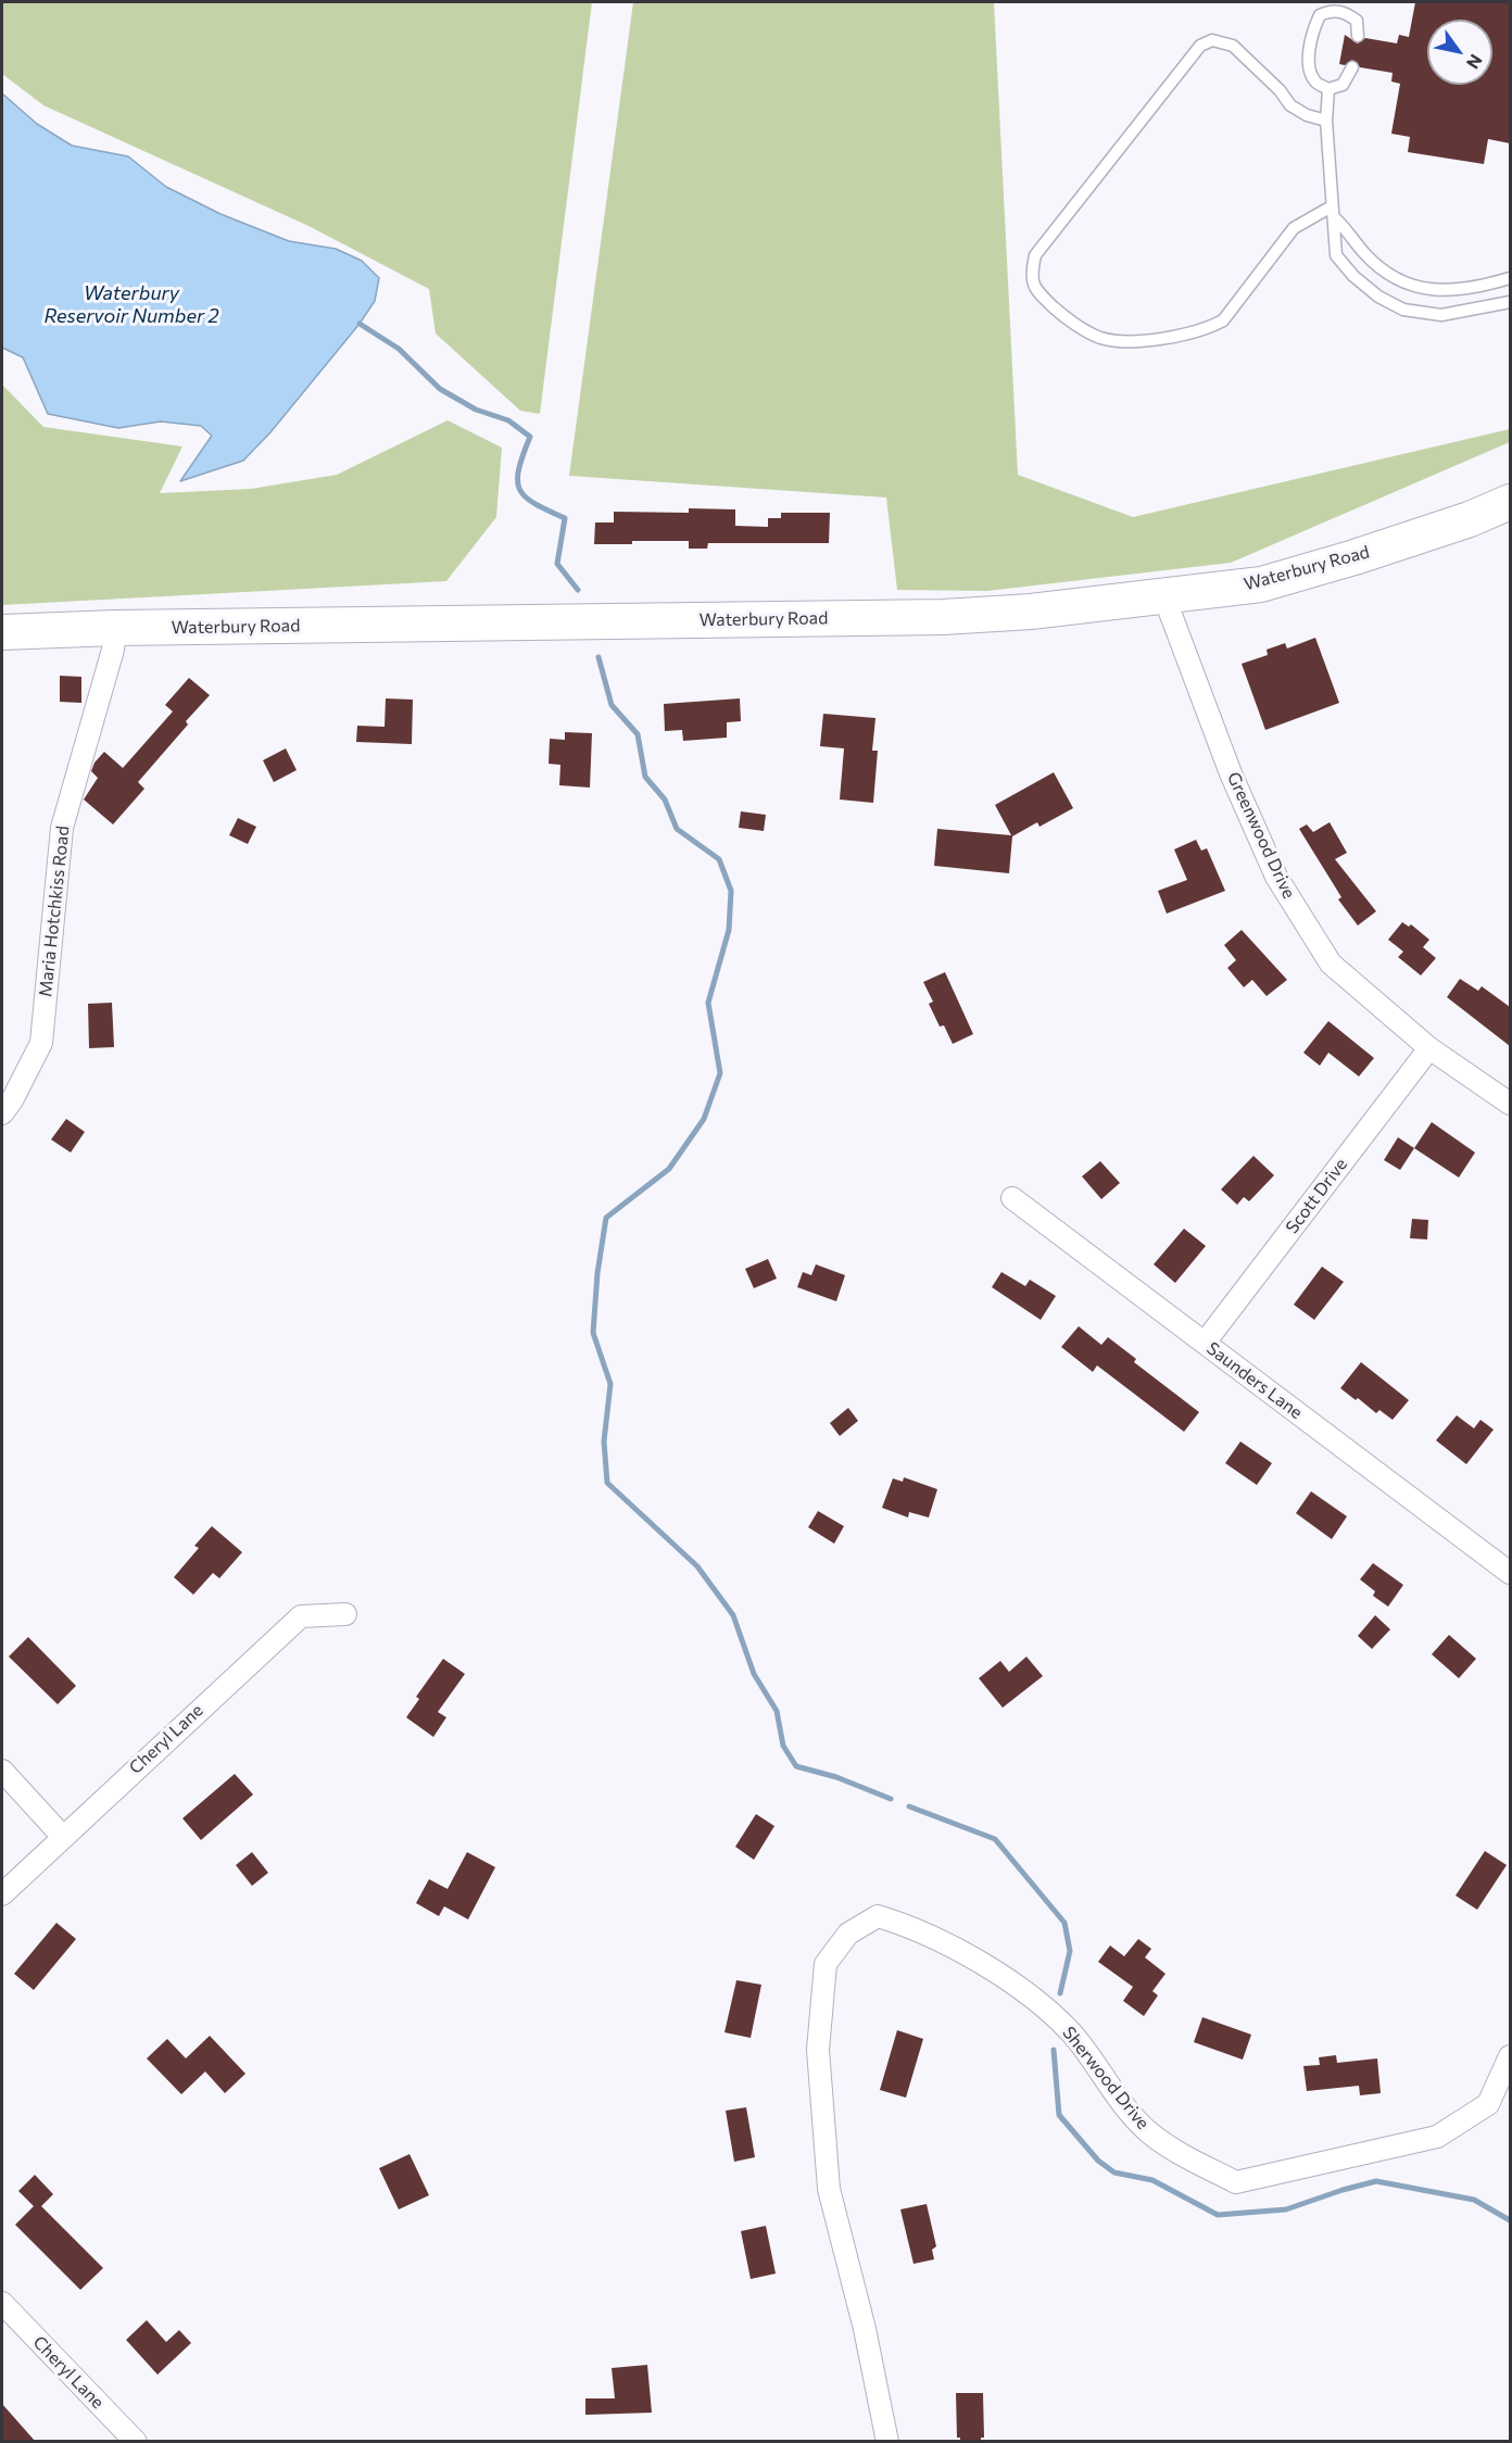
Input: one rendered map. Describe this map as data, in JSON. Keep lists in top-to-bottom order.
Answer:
{
  "streets": {
    "main road": ["Waterbury Road"],
    "street": [
      "Greenwood Drive",
      "Maria Hotchkiss Road",
      "Scott Drive",
      "Saunders Lane",
      "Cheryl Lane",
      "Sherwood Drive"
    ]
  },
  "crossings": [
    ["Waterbury Road", "Greenwood Drive"],
    ["Waterbury Road", "Maria Hotchkiss Road"],
    ["Greenwood Drive", "Scott Drive"],
    ["Scott Drive", "Saunders Lane"]
  ],
  "water": ["Waterbury Reservoir Number 2"],
  "north": "bottom right"
}
